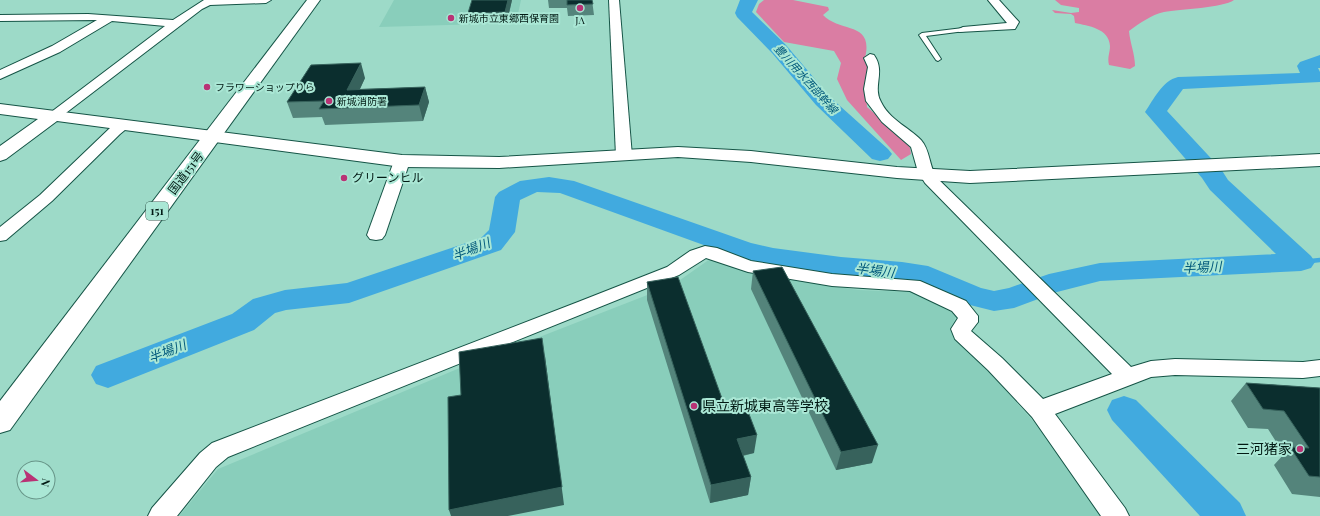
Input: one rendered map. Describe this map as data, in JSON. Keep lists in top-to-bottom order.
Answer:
{
  "streets": {
    "main road": ["国道151号", "151"]
  },
  "water": ["豊川用水西部幹線", "半場川"],
  "places": [
    "JA",
    "新城市立東郷西保育園",
    "フラワーショップりら",
    "新城消防署",
    "グリーンヒル",
    "県立新城東高等学校",
    "三河猪家"
  ],
  "north": "right"
}
